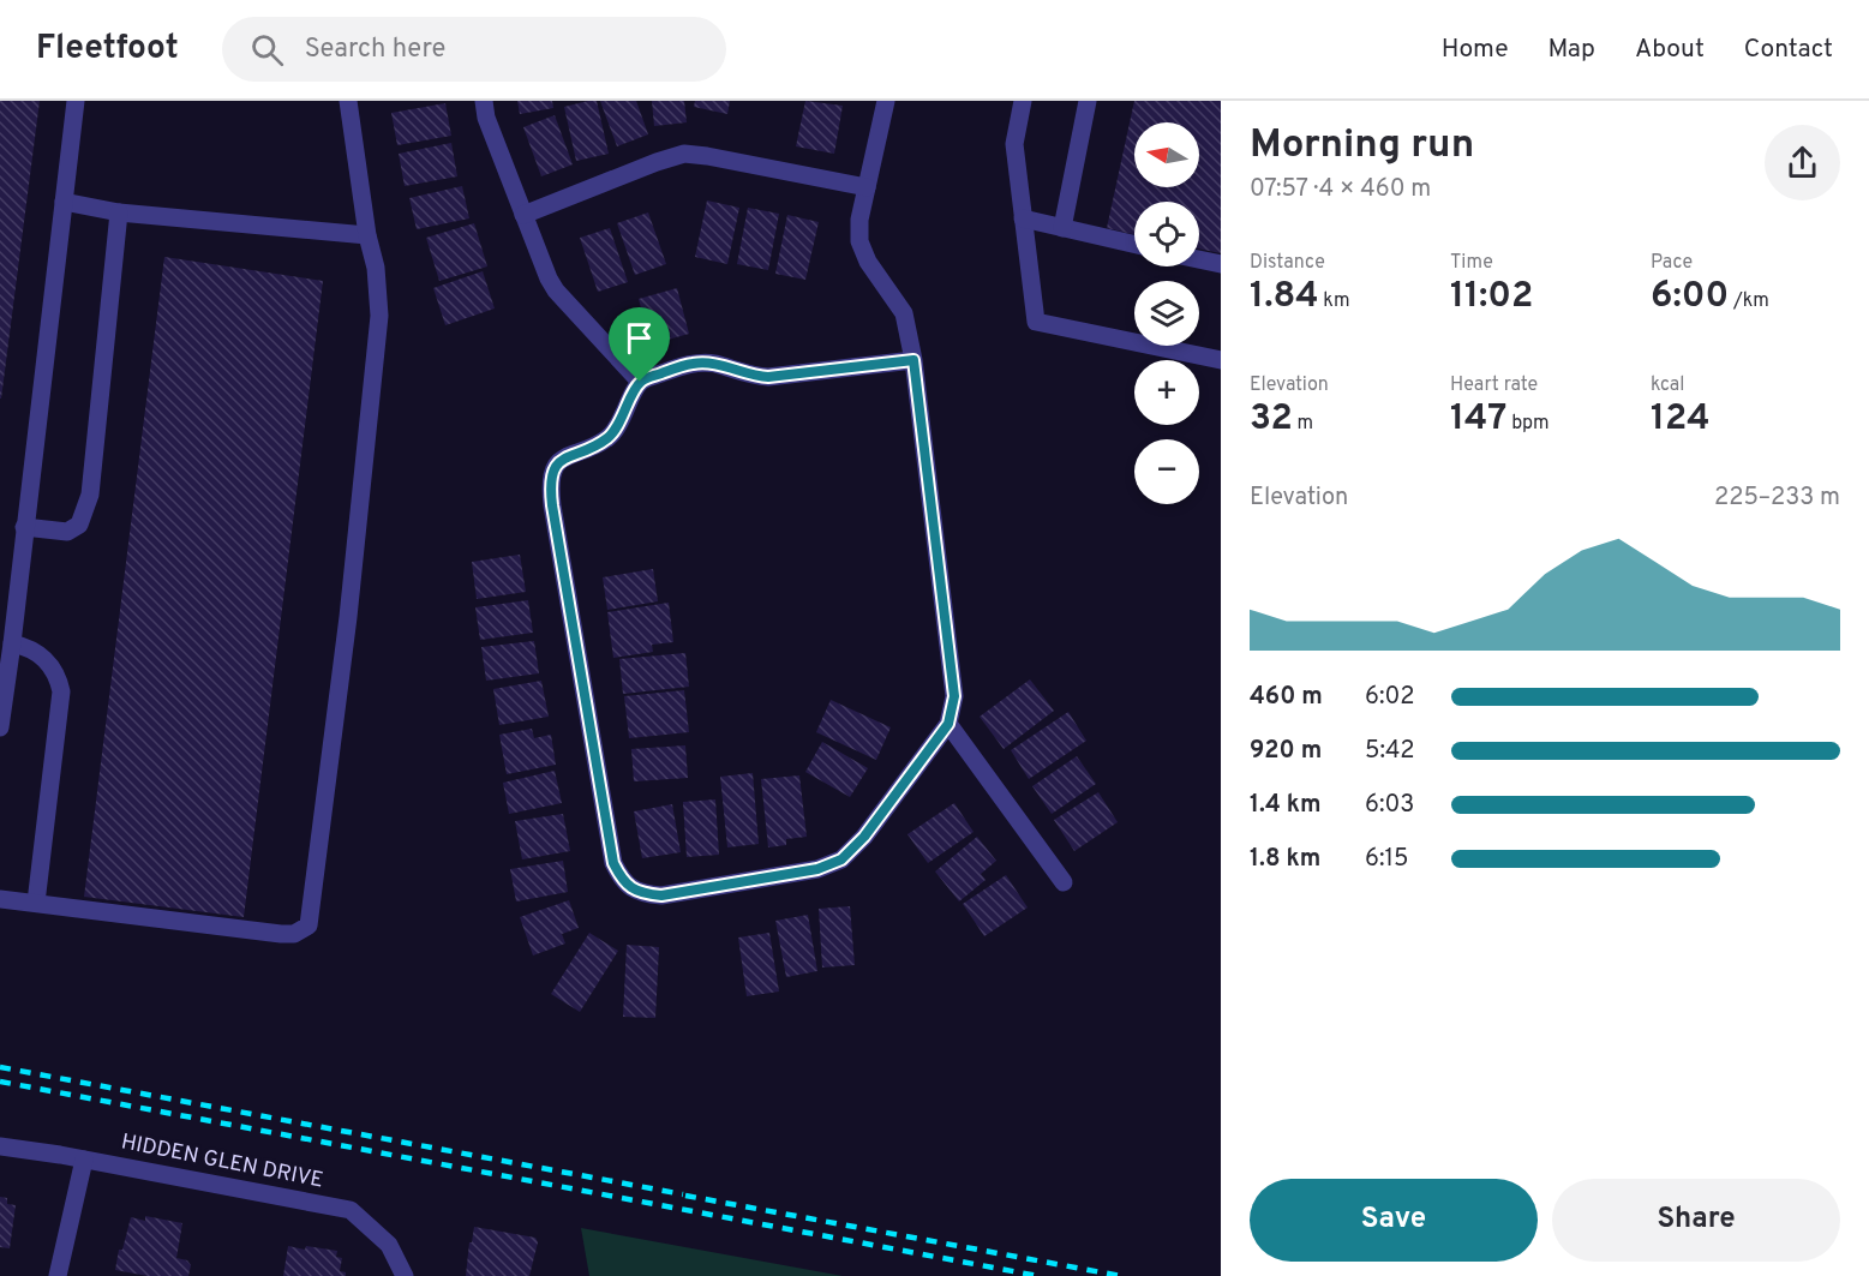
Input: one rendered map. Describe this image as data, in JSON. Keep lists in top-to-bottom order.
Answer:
{
  "streets": {
    "street": ["HIDDEN GLEN DRIVE"]
  },
  "north": "left",
  "page": {
    "header": "Fleetfoot",
    "search": "Search here",
    "nav": [
      "Home",
      "Map",
      "About",
      "Contact"
    ],
    "heading": ["Morning run", "07:57 · 4 × 460 m"],
    "map_buttons": ["+", "−"],
    "stats": [
      ["Distance", "1.84 km"],
      ["Time", "11:02"],
      ["Pace", "6:00 /km"],
      ["Elevation", "32 m"],
      ["Heart rate", "147 bpm"],
      ["kcal", "124"]
    ],
    "chart": ["Elevation", "225–233 m"],
    "list": [
      {
        "name": "460 m",
        "note": "6:02"
      },
      {
        "name": "920 m",
        "note": "5:42"
      },
      {
        "name": "1.4 km",
        "note": "6:03"
      },
      {
        "name": "1.8 km",
        "note": "6:15"
      }
    ],
    "buttons": ["Save", "Share"]
  }
}
